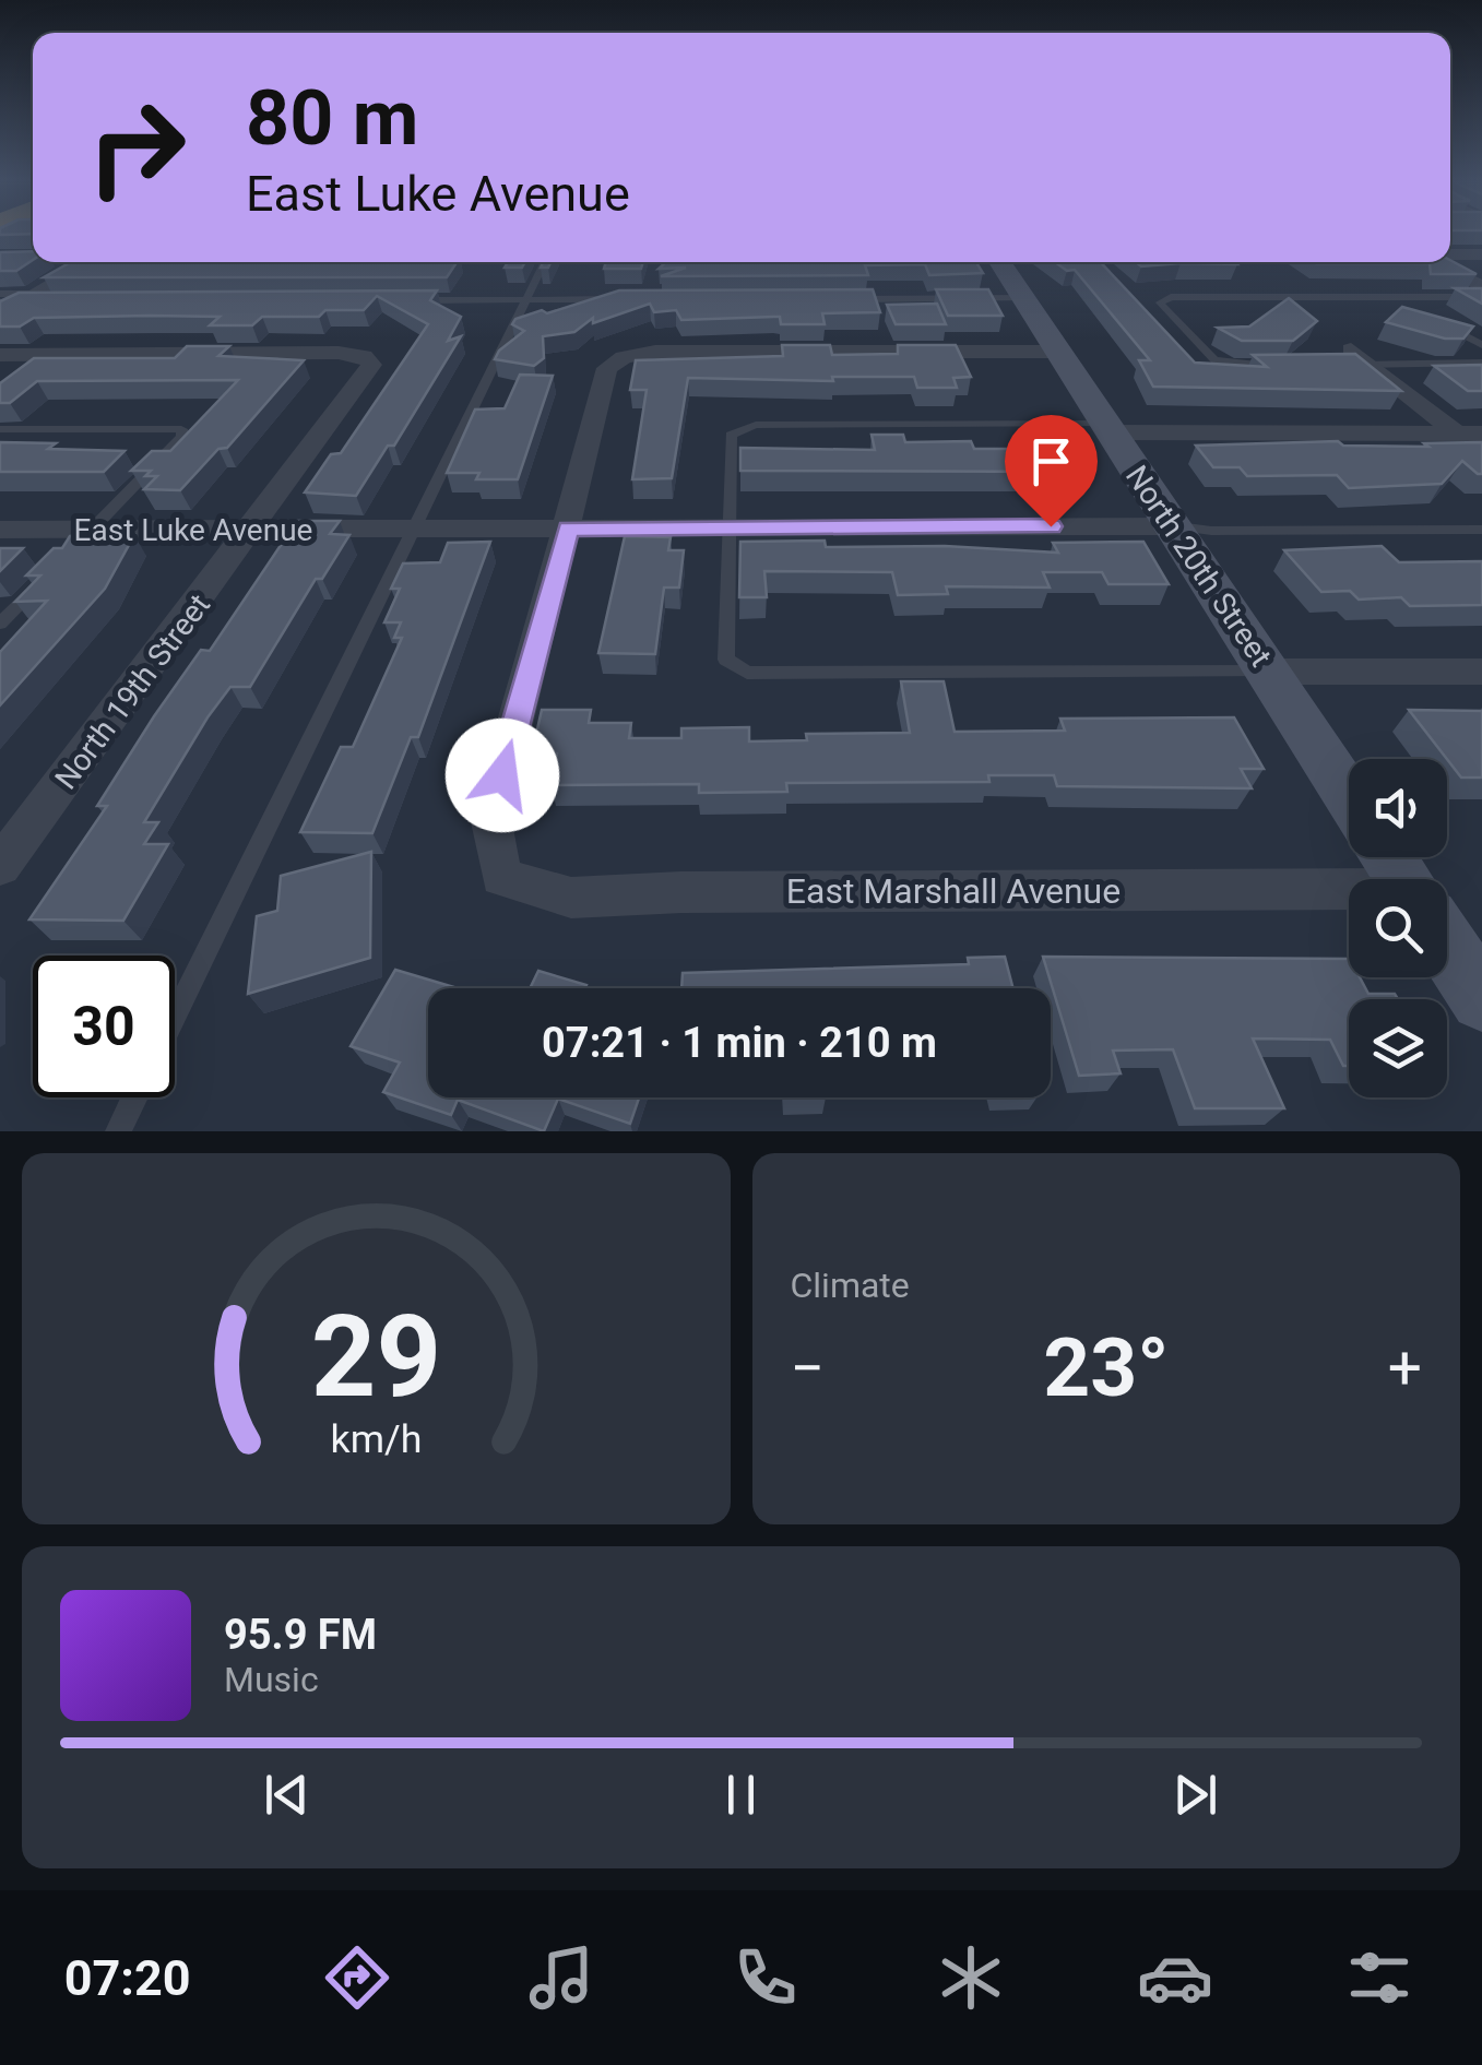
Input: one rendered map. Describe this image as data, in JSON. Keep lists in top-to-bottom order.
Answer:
{
  "streets": {
    "street": [
      "East Luke Avenue",
      "North 20th Street",
      "North 19th Street",
      "East Marshall Avenue"
    ]
  },
  "crossings": [
    ["East Luke Avenue", "North 20th Street"],
    ["East Luke Avenue", "North 19th Street"],
    ["East Luke Avenue", "East Marshall Avenue"]
  ],
  "page": {
    "turn": ["80 m", "East Luke Avenue"],
    "limit": "30",
    "trip": "07:21 · 1 min · 210 m",
    "tile": "Climate",
    "heat": ["−", "23°", "+"],
    "song": ["95.9 FM", "Music"],
    "tabs": "07:20",
    "gauge": ["29", "km/h"]
  }
}
